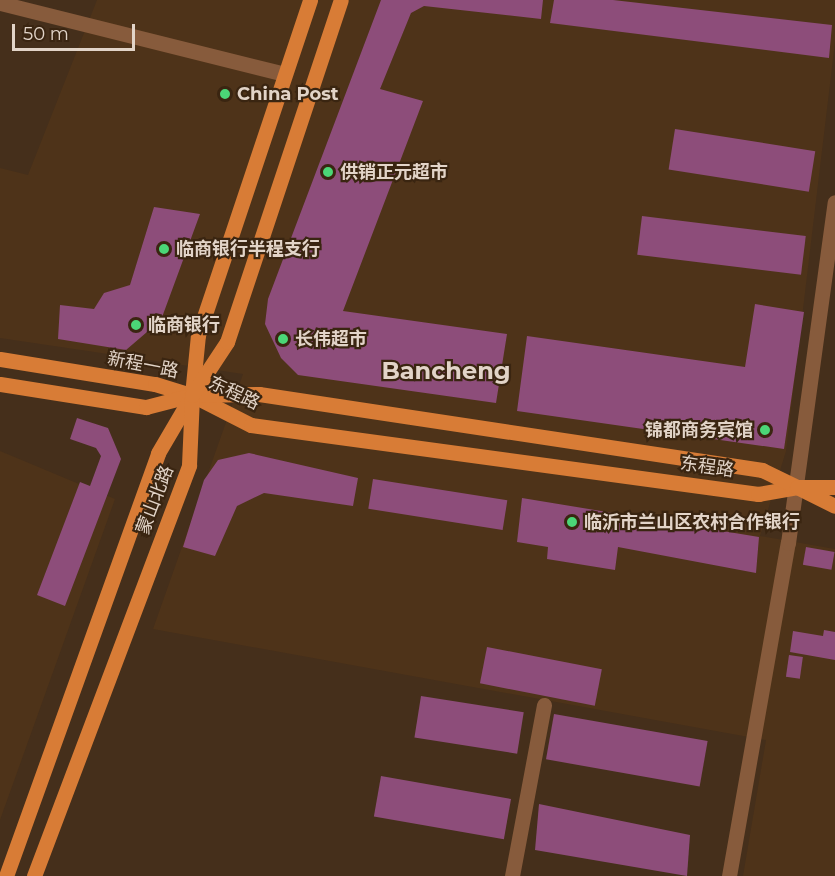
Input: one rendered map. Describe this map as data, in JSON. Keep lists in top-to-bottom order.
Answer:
{
  "streets": {
    "main road": ["新程一路", "东程路", "蒙山北路"]
  },
  "crossings": [
    ["新程一路", "东程路"],
    ["新程一路", "蒙山北路"],
    ["东程路", "蒙山北路"]
  ],
  "districts": ["Bancheng"],
  "places": [
    "China Post",
    "供销正元超市",
    "临商银行半程支行",
    "临商银行",
    "长伟超市",
    "锦都商务宾馆",
    "临沂市兰山区农村合作银行"
  ],
  "scale_bar": "50 m"
}
